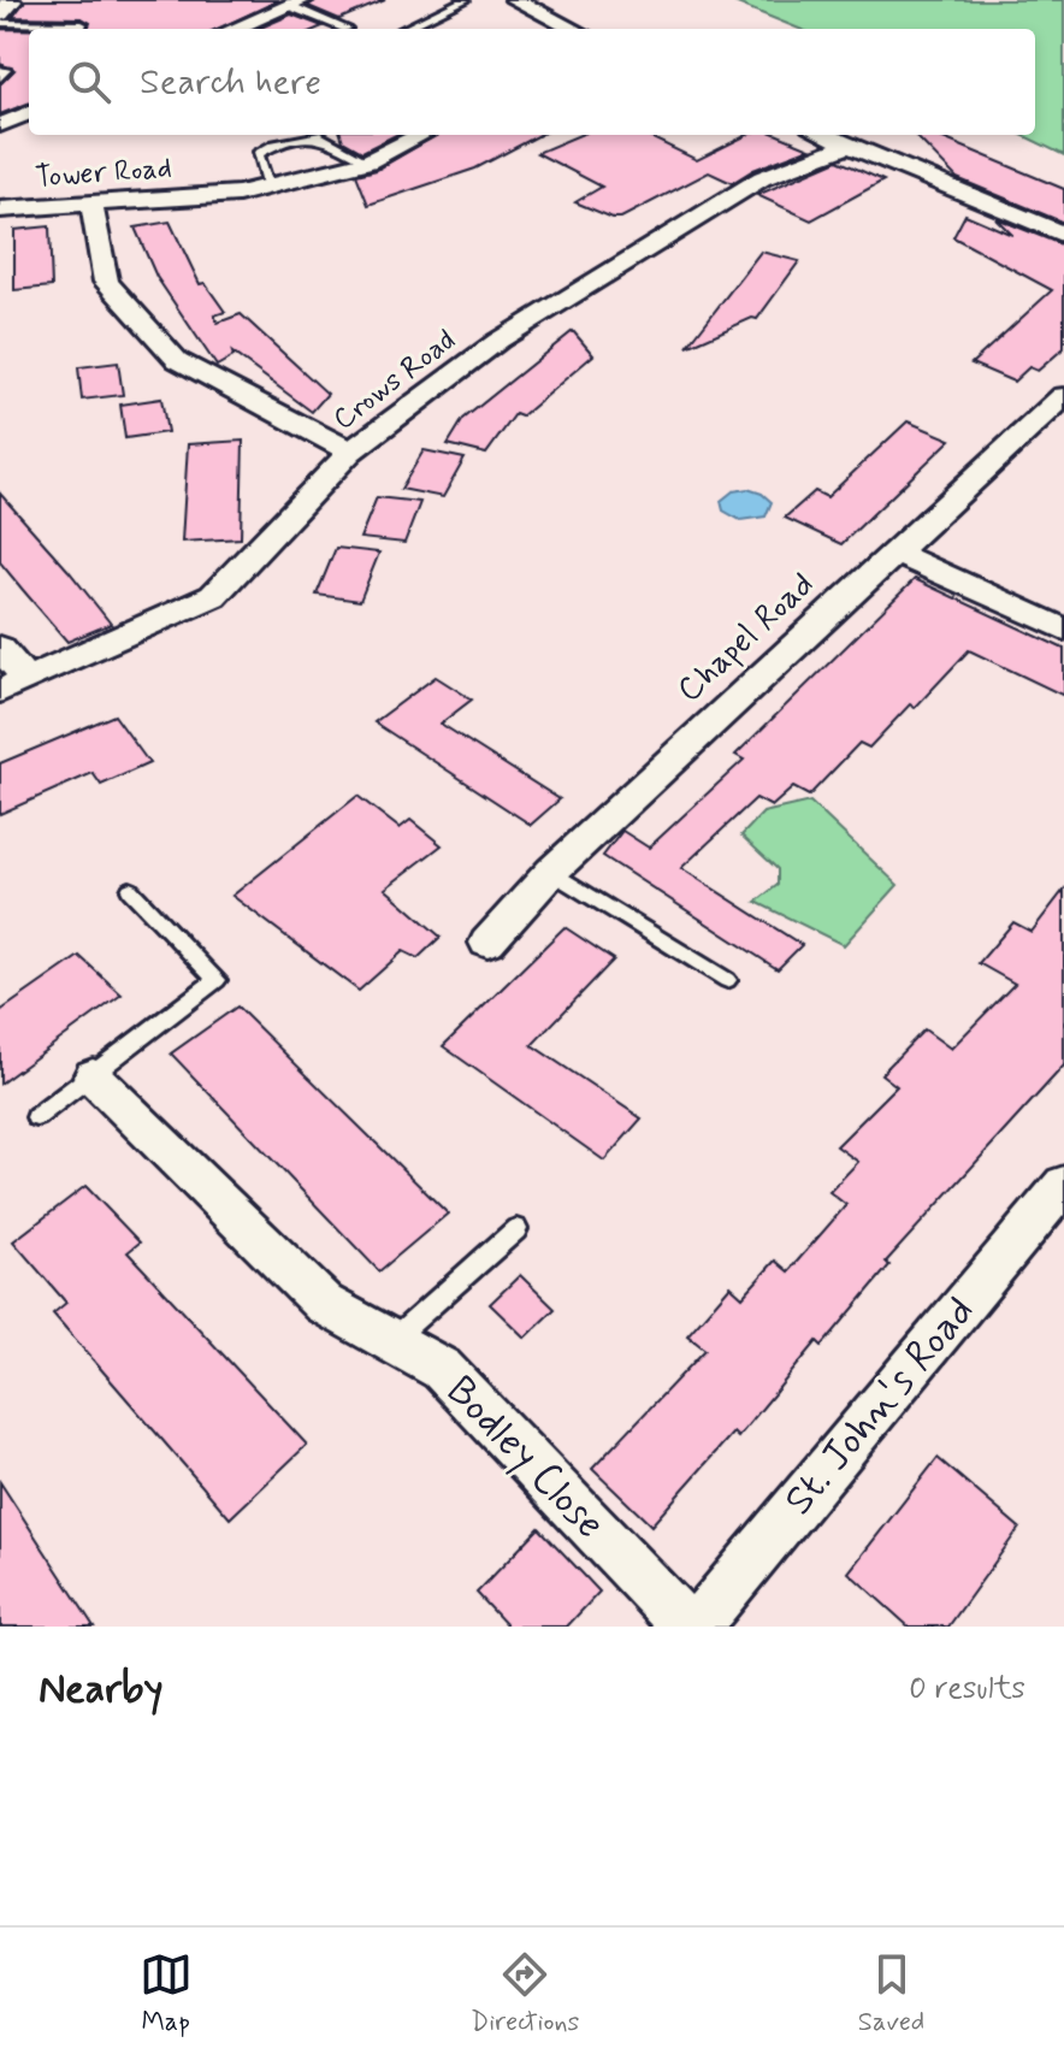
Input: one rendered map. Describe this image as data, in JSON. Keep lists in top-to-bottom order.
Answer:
{
  "streets": {
    "street": [
      "Tower Road",
      "Crows Road",
      "Chapel Road",
      "St. John's Road",
      "Bodley Close"
    ]
  },
  "page": {
    "search": "Search here",
    "heading": ["Nearby", "0 results"],
    "nav": ["Map", "Directions", "Saved"]
  }
}
